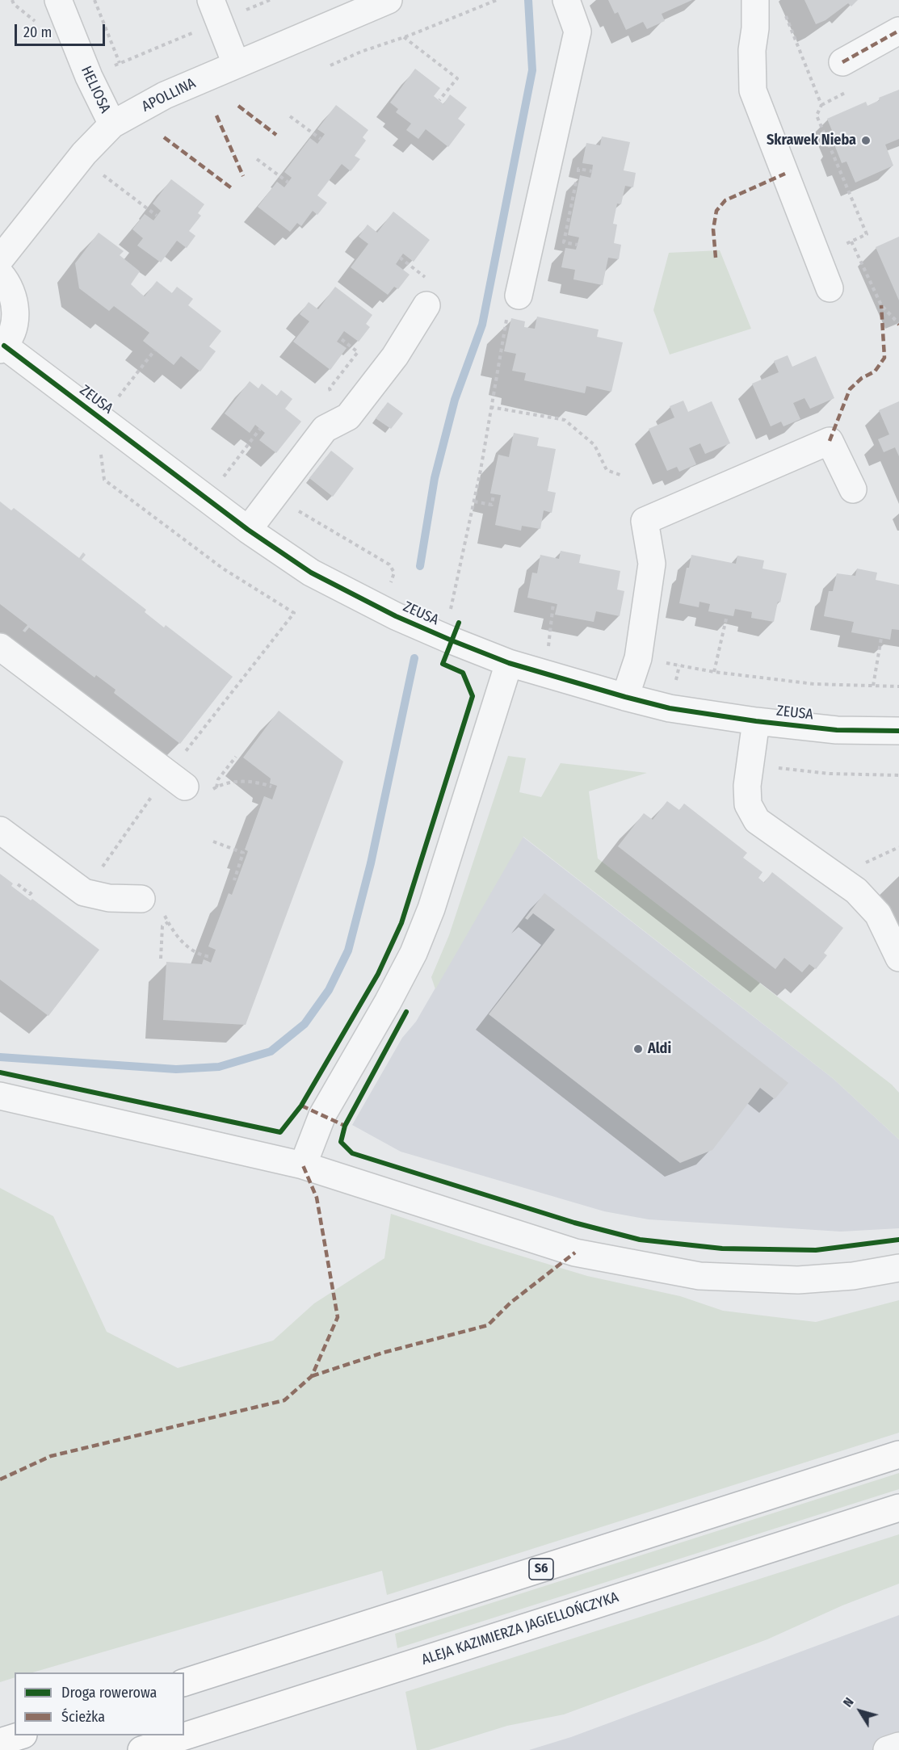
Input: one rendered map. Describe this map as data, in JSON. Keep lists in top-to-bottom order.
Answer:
{
  "streets": {
    "highway": ["S6", "ALEJA KAZIMIERZA JAGIELLOŃCZYKA"],
    "street": ["HELIOSA", "APOLLINA", "ZEUSA"]
  },
  "crossings": [
    ["HELIOSA", "APOLLINA"]
  ],
  "places": ["Skrawek Nieba", "Aldi"],
  "legend": ["Droga rowerowa", "Ścieżka"],
  "scale_bar": "20 m",
  "north": "top left"
}
